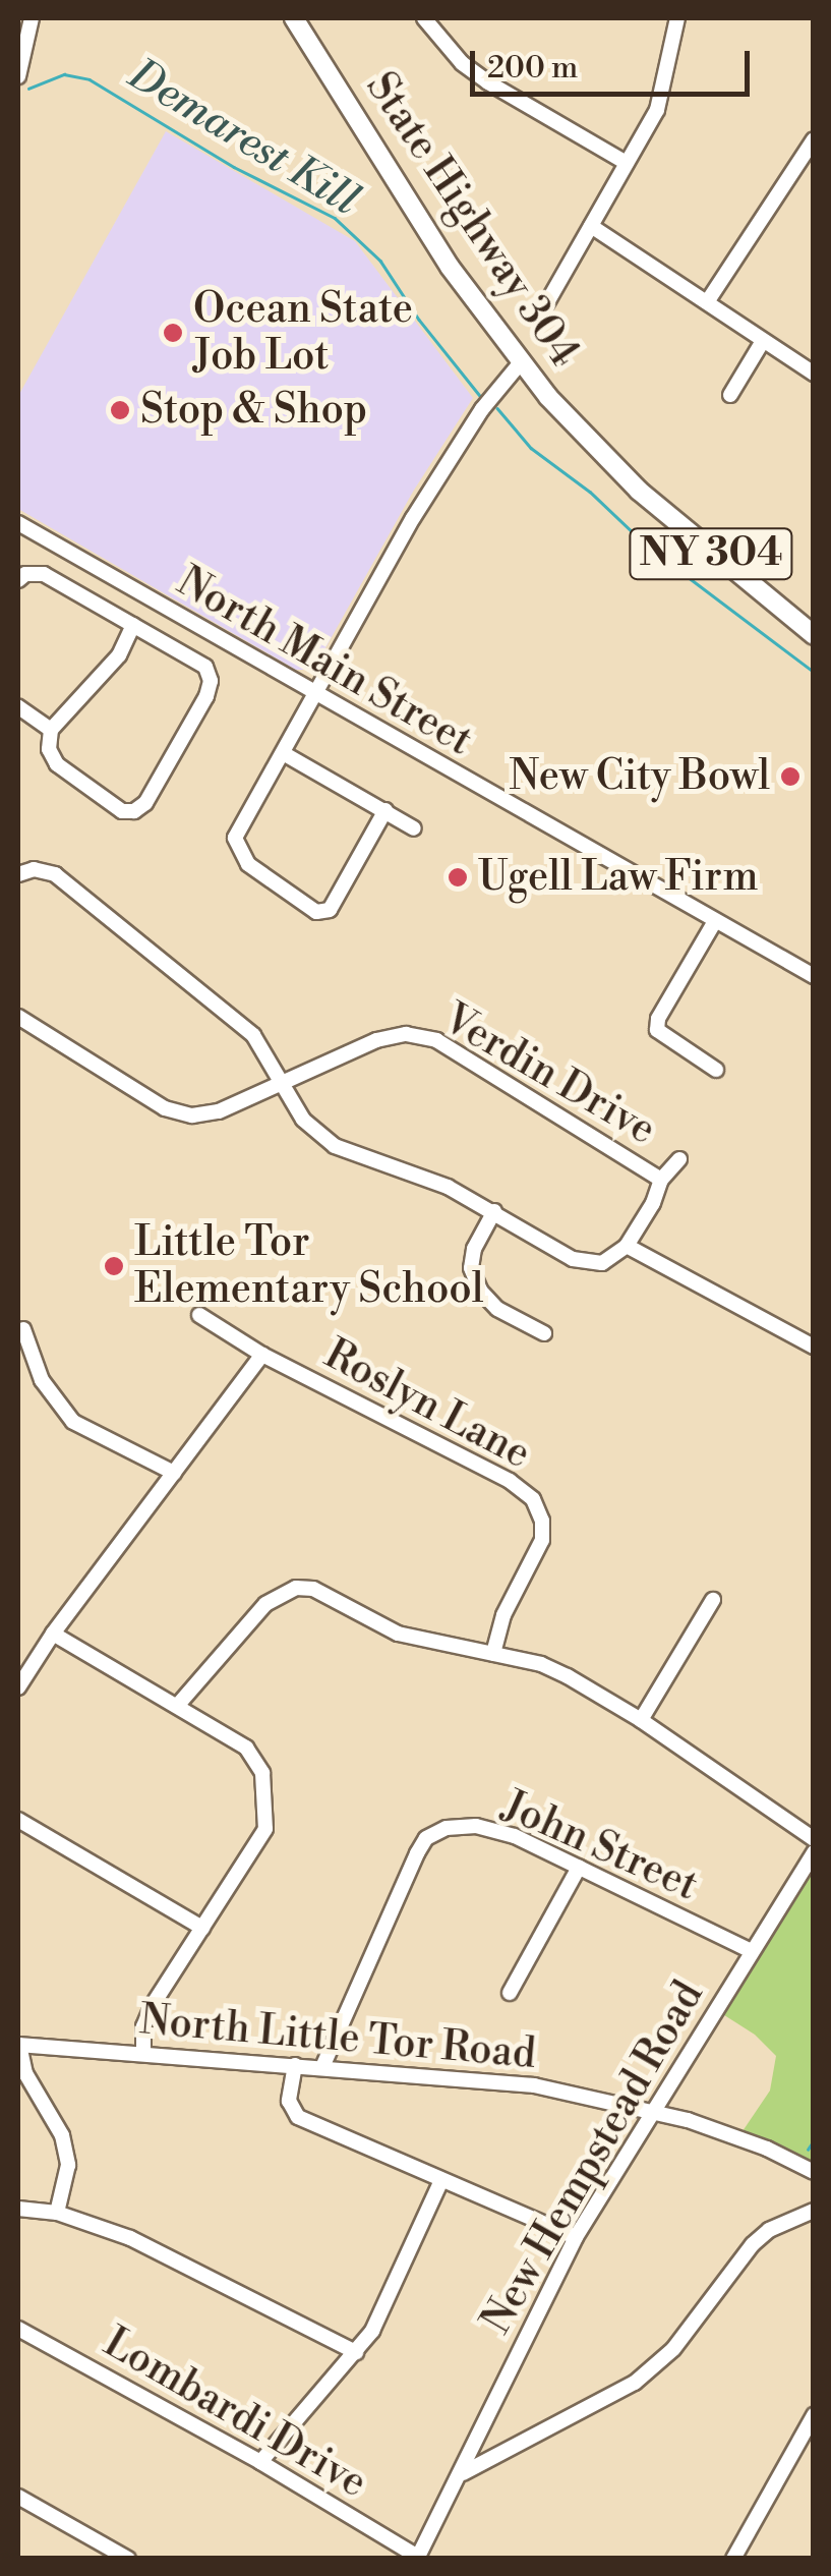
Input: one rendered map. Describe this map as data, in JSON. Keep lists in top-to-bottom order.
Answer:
{
  "streets": {
    "main road": ["State Highway 304", "NY 304"],
    "street": [
      "North Main Street",
      "Verdin Drive",
      "Roslyn Lane",
      "John Street",
      "North Little Tor Road",
      "New Hempstead Road",
      "Lombardi Drive"
    ]
  },
  "crossings": [
    ["John Street", "North Little Tor Road"],
    ["John Street", "New Hempstead Road"],
    ["North Little Tor Road", "New Hempstead Road"],
    ["New Hempstead Road", "Lombardi Drive"]
  ],
  "water": ["Demarest Kill"],
  "places": [
    "Ocean State Job Lot",
    "Stop & Shop",
    "New City Bowl",
    "Ugell Law Firm",
    "Little Tor Elementary School"
  ],
  "scale_bar": "200 m"
}
